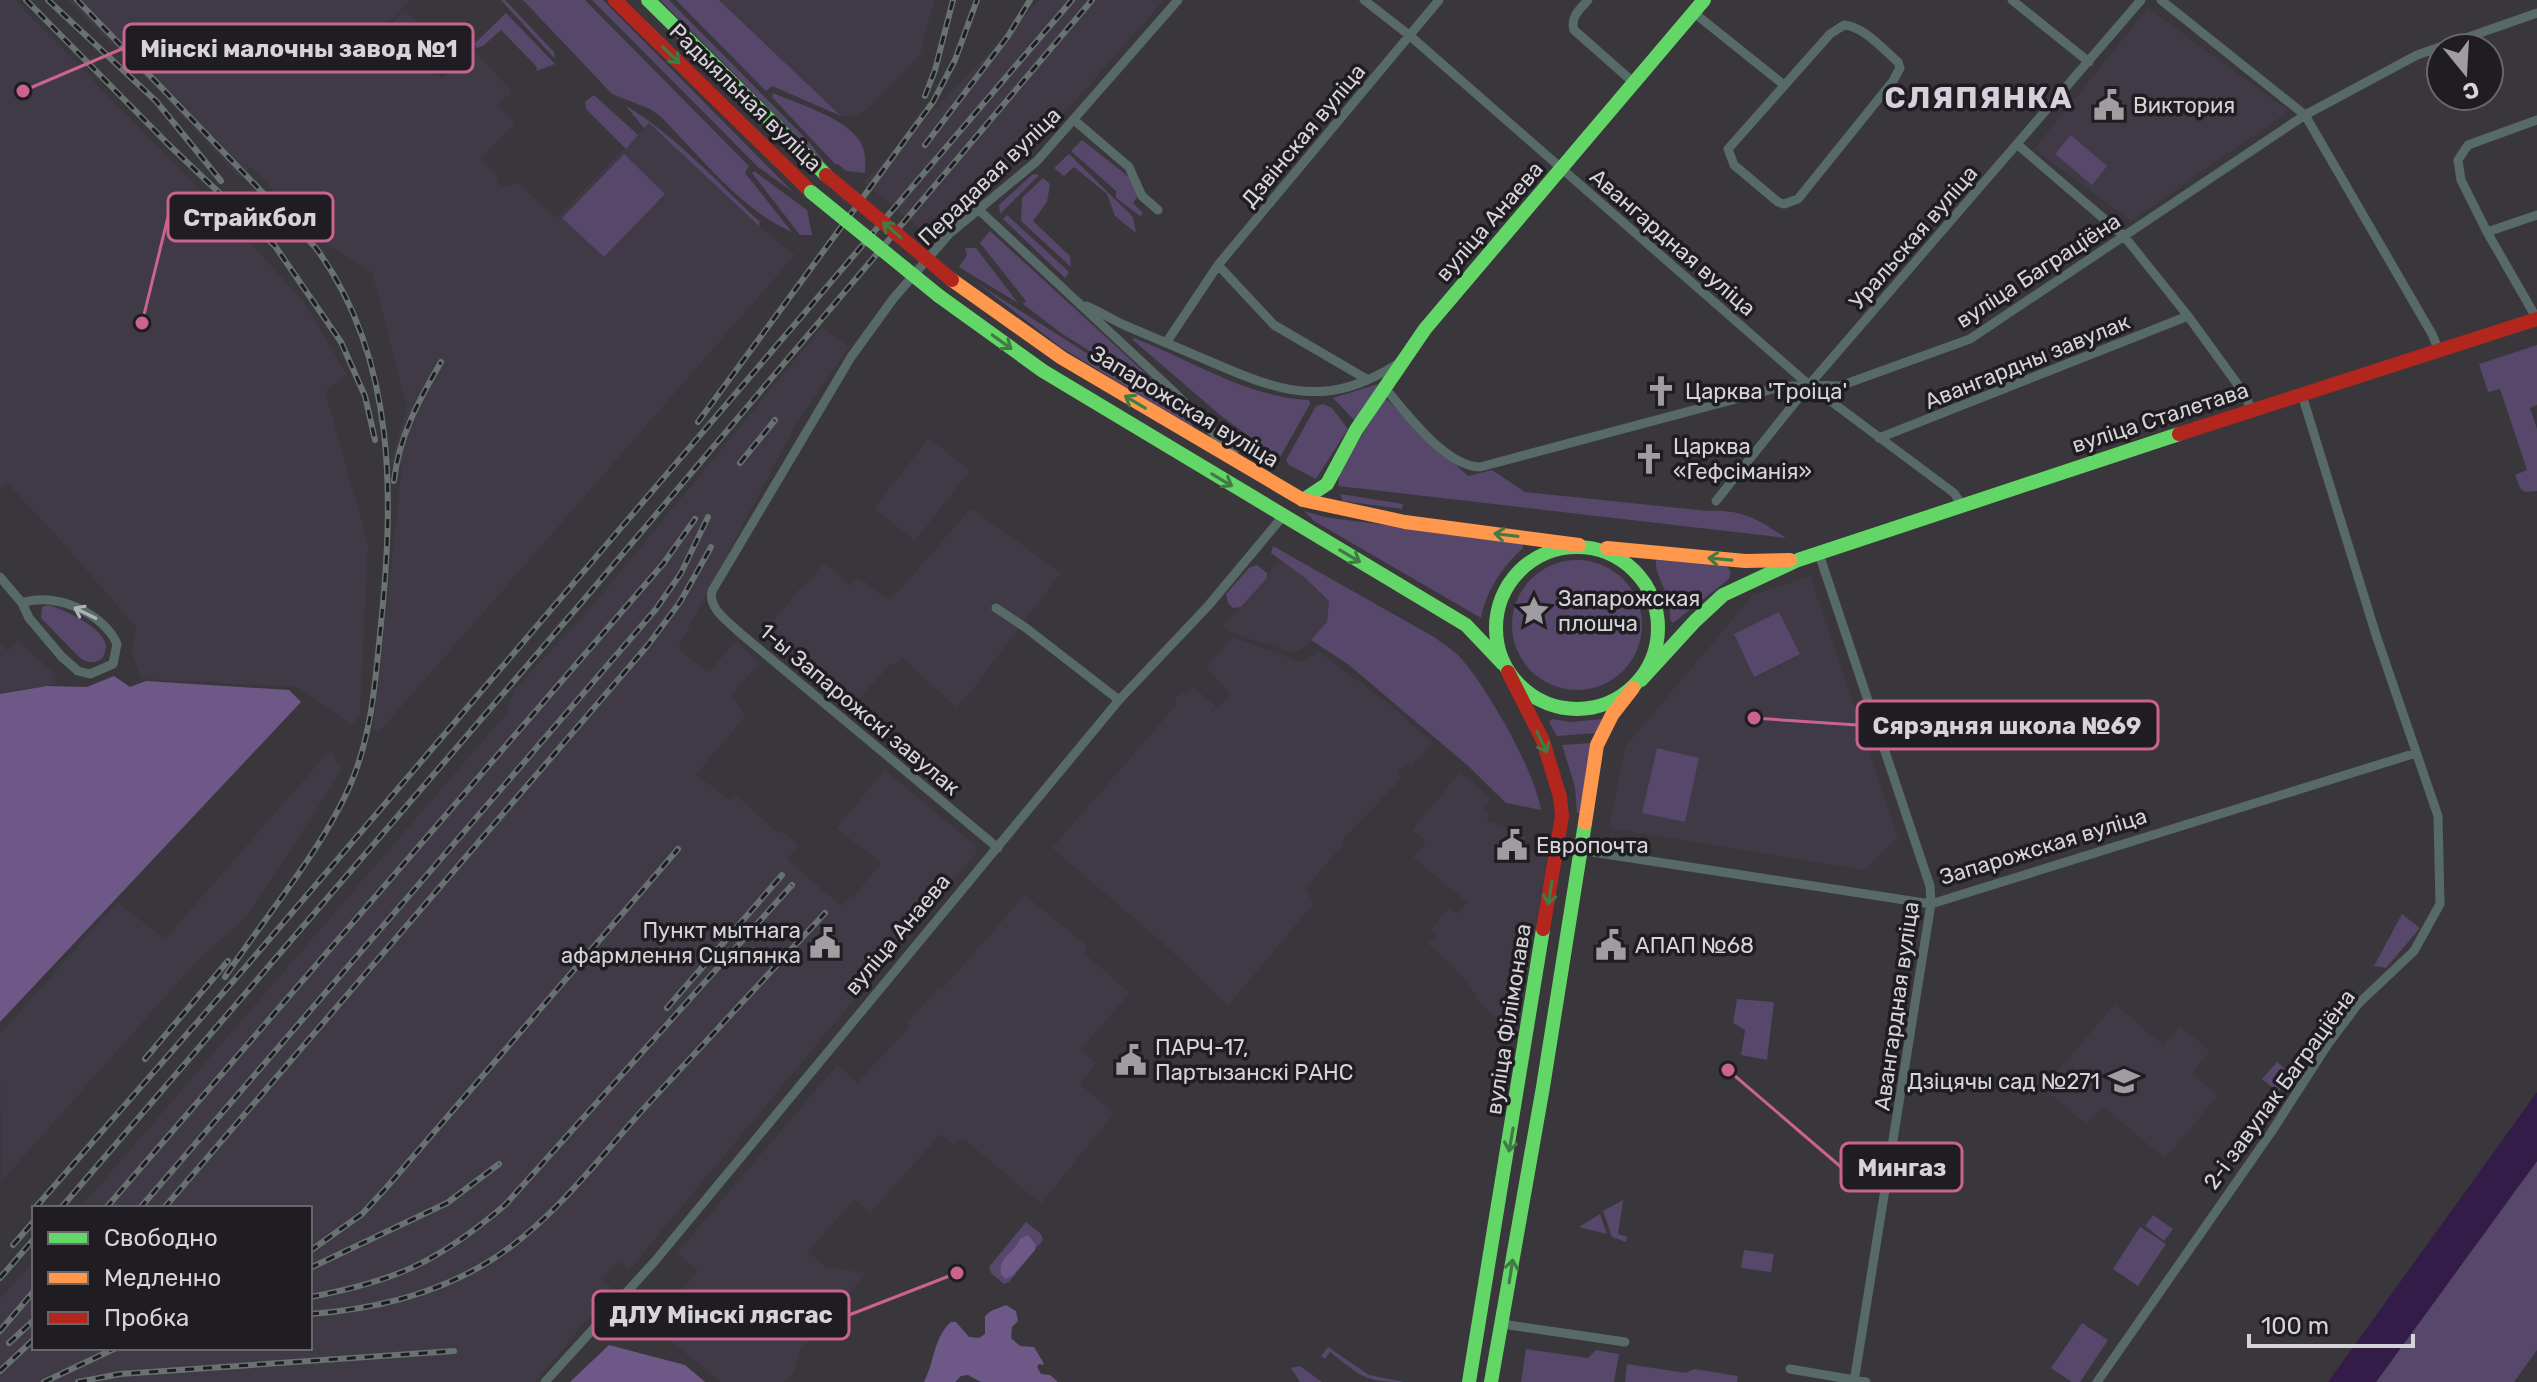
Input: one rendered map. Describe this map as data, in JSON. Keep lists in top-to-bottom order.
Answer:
{
  "streets": {
    "main road": [
      "Радыяльная вуліца",
      "вуліца Анаева",
      "Запарожская вуліца",
      "вуліца Сталетава",
      "вуліца Філімонава"
    ],
    "street": [
      "Дзвінская вуліца",
      "Перадавая вуліца",
      "Уральская вуліца",
      "Авангардная вуліца",
      "вуліца Баграціёна",
      "Авангардны завулак",
      "1-ы Запарожскі завулак",
      "2-і завулак Баграціёна"
    ]
  },
  "crossings": [
    ["Радыяльная вуліца", "Запарожская вуліца"],
    ["Дзвінская вуліца", "Авангардная вуліца"],
    ["Дзвінская вуліца", "Запарожская вуліца"],
    ["Перадавая вуліца", "1-ы Запарожскі завулак"],
    ["вуліца Анаева", "Авангардная вуліца"],
    ["вуліца Анаева", "вуліца Баграціёна"],
    ["вуліца Анаева", "Запарожская вуліца"],
    ["вуліца Анаева", "1-ы Запарожскі завулак"],
    ["Уральская вуліца", "Авангардная вуліца"],
    ["Уральская вуліца", "вуліца Баграціёна"],
    ["Авангардная вуліца", "вуліца Баграціёна"],
    ["Авангардная вуліца", "Авангардны завулак"],
    ["Авангардная вуліца", "Запарожская вуліца"],
    ["Авангардная вуліца", "вуліца Сталетава"],
    ["Запарожская вуліца", "вуліца Філімонава"],
    ["Запарожская вуліца", "2-і завулак Баграціёна"],
    ["вуліца Сталетава", "2-і завулак Баграціёна"]
  ],
  "districts": ["СЛЯПЯНКА"],
  "places": {
    "other": [
      "Мінскі малочны завод №1",
      "Страйкбол",
      "Сярэдняя школа №69",
      "Мингаз",
      "ДЛУ Мінскі лясгас"
    ],
    "public building": [
      "Виктория",
      "Европочта",
      "Пункт мытнага афармлення Сцяпянка",
      "АПАП №68",
      "ПАРЧ-17, Партызанскі РАНС"
    ],
    "church": ["Царква 'Троіца'", "Царква «Гефсіманія»"],
    "place": ["Запарожская плошча"],
    "school or university": ["Дзіцячы сад №271"]
  },
  "legend": ["Свободно", "Медленно", "Пробка"],
  "scale_bar": "100 m",
  "north": "bottom"
}
